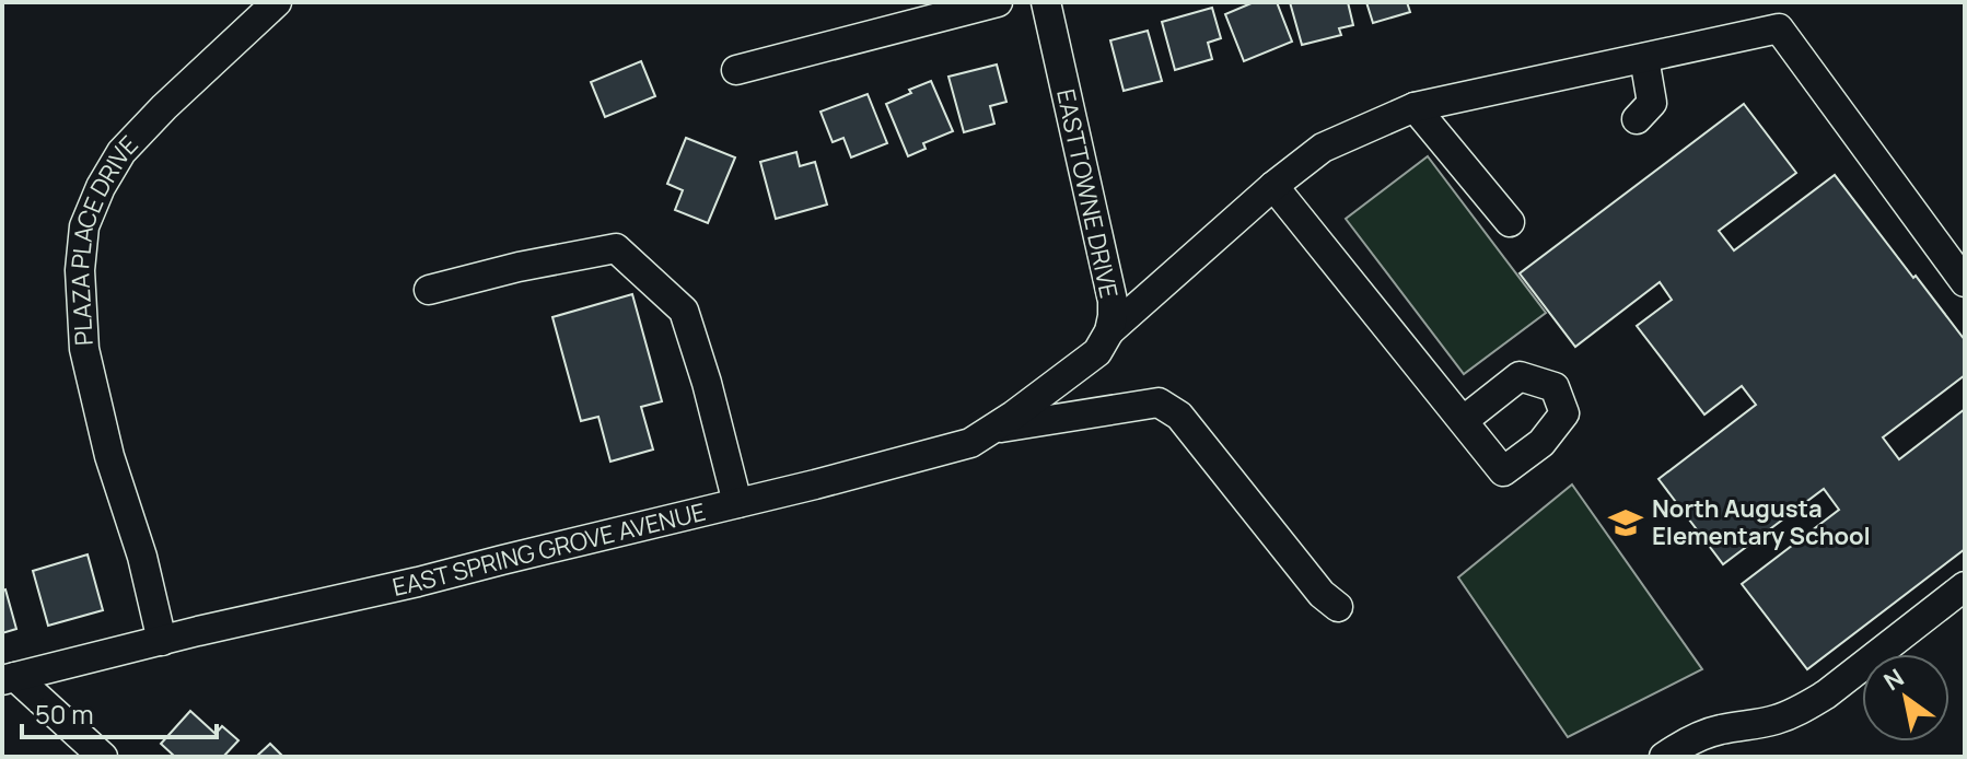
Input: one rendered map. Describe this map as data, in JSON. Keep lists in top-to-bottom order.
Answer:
{
  "streets": {
    "street": ["EASTTOWNE DRIVE", "PLAZA PLACE DRIVE", "EAST SPRING GROVE AVENUE"]
  },
  "crossings": [
    ["EASTTOWNE DRIVE", "EAST SPRING GROVE AVENUE"],
    ["PLAZA PLACE DRIVE", "EAST SPRING GROVE AVENUE"]
  ],
  "places": {
    "school or university": ["North Augusta Elementary School"]
  },
  "scale_bar": "50 m",
  "north": "top left"
}
